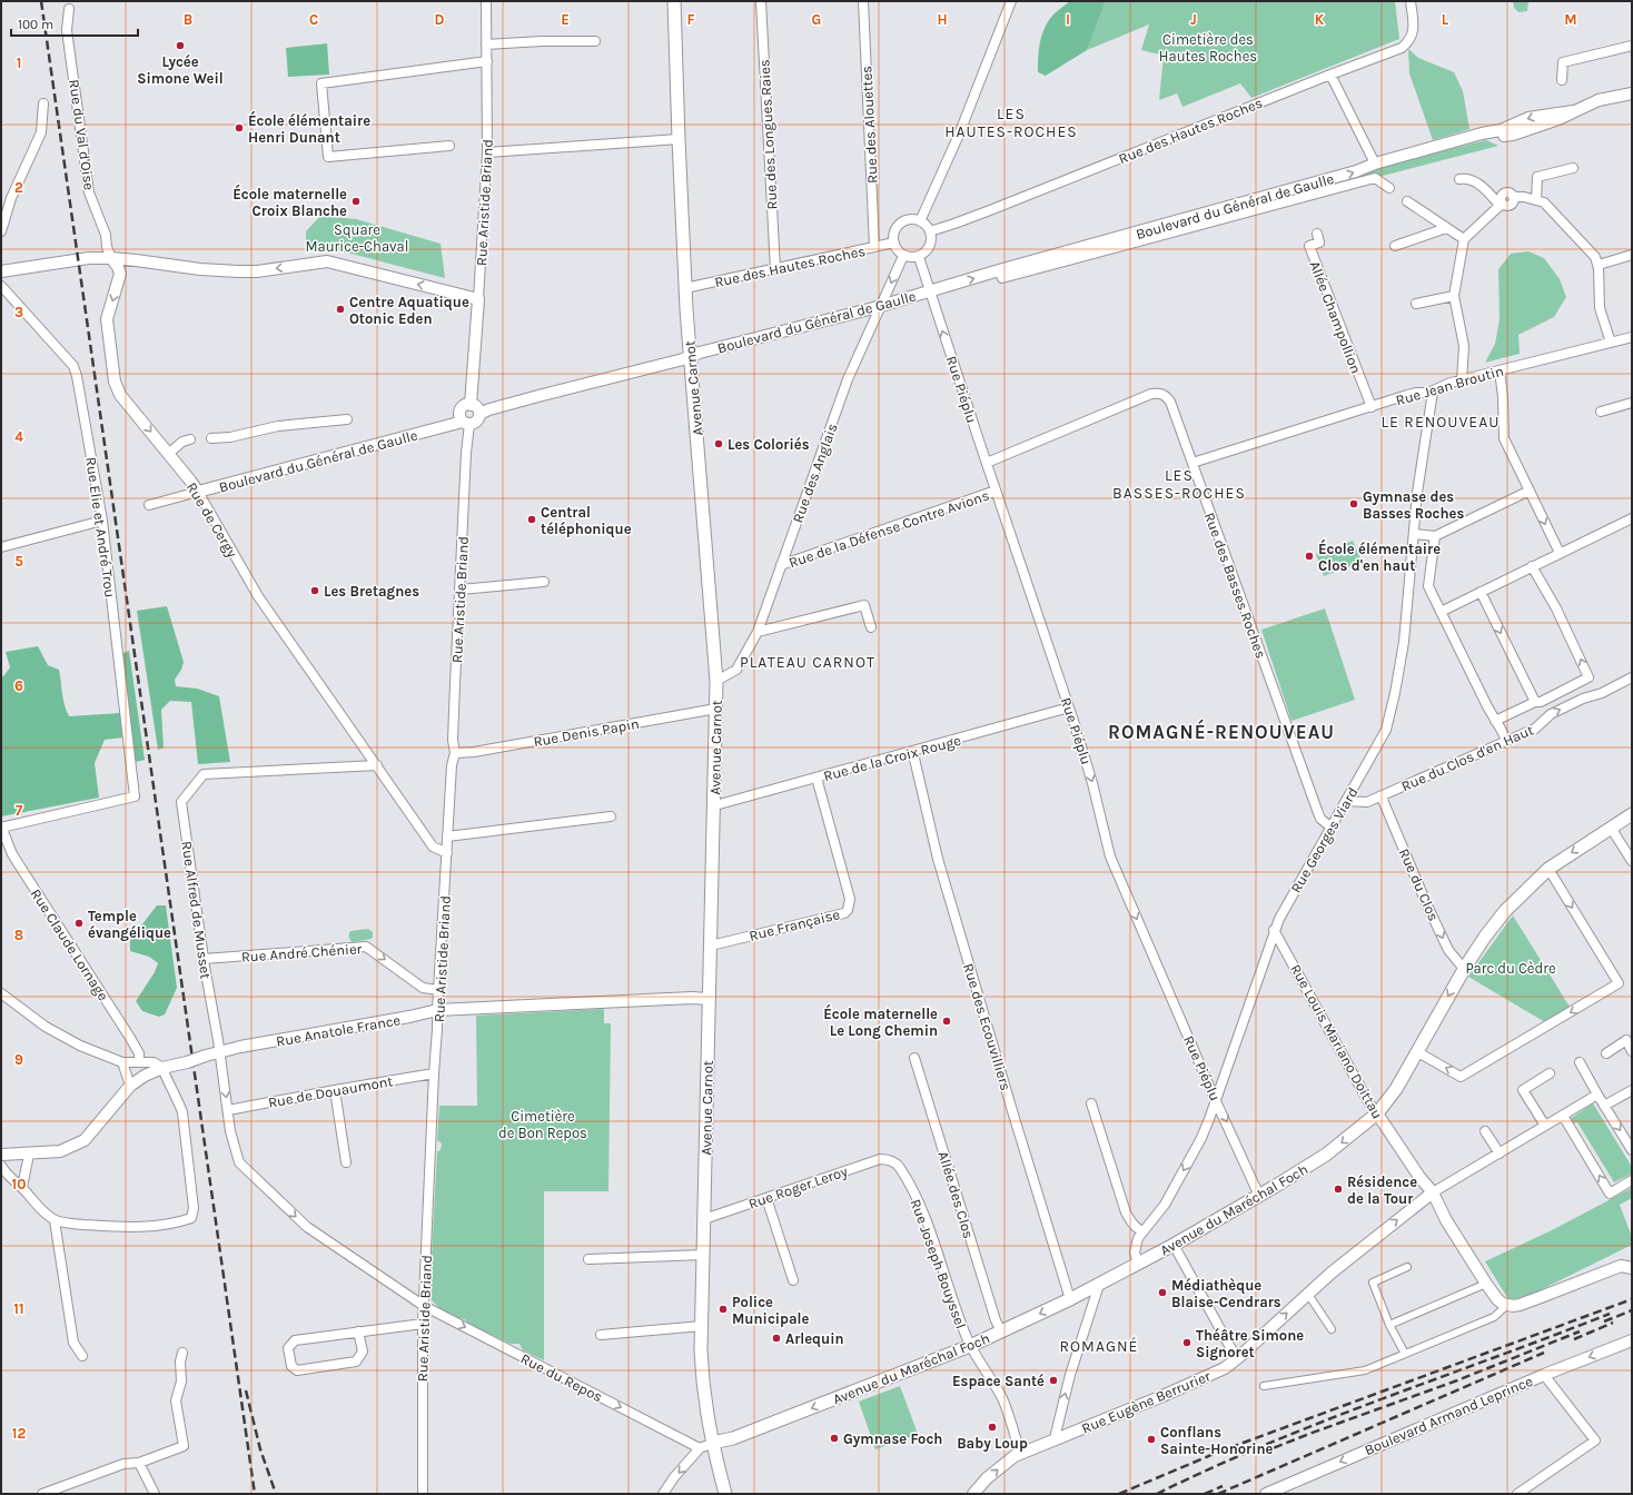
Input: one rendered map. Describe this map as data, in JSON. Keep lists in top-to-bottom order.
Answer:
{
  "streets": {
    "main road": ["Avenue Carnot", "Avenue du Maréchal Foch"],
    "street": [
      "Rue des Alouettes",
      "Rue des Hautes Roches",
      "Rue du Val d'Oise",
      "Rue des Longues Raies",
      "Rue Aristide Briand",
      "Boulevard du Général de Gaulle",
      "Allée Champollion",
      "Rue Jean Broutin",
      "Rue Piéplu",
      "Rue des Anglais",
      "Rue de Cergy",
      "Rue Elie et André Trou",
      "Rue de la Défense Contre Avions",
      "Rue des Basses Roches",
      "Rue Denis Papin",
      "Rue de la Croix Rouge",
      "Rue du Clos d'en Haut",
      "Rue Georges Viard",
      "Rue du Clos",
      "Rue Alfred de Musset",
      "Rue Française",
      "Rue Claude Lornage",
      "Rue André Chénier",
      "Rue des Ecouvilliers",
      "Rue Anatole France",
      "Rue Louis Mariano Doittau",
      "Rue de Douaumont",
      "Rue Roger Leroy",
      "Allée des Clos",
      "Rue Joseph Bouyssel",
      "Rue du Repos",
      "Rue Eugène Berrurier",
      "Boulevard Armand Leprince"
    ]
  },
  "crossings": [
    ["Rue des Alouettes", "Rue des Hautes Roches"],
    ["Rue des Hautes Roches", "Rue des Longues Raies"],
    ["Rue des Hautes Roches", "Avenue Carnot"],
    ["Rue des Hautes Roches", "Rue Piéplu"],
    ["Rue des Hautes Roches", "Rue des Anglais"],
    ["Rue Aristide Briand", "Boulevard du Général de Gaulle"],
    ["Rue Aristide Briand", "Rue de Cergy"],
    ["Rue Aristide Briand", "Rue Denis Papin"],
    ["Rue Aristide Briand", "Rue André Chénier"],
    ["Rue Aristide Briand", "Rue Anatole France"],
    ["Rue Aristide Briand", "Rue de Douaumont"],
    ["Rue Aristide Briand", "Rue du Repos"],
    ["Boulevard du Général de Gaulle", "Avenue Carnot"],
    ["Boulevard du Général de Gaulle", "Rue Piéplu"],
    ["Boulevard du Général de Gaulle", "Rue des Anglais"],
    ["Boulevard du Général de Gaulle", "Rue de Cergy"],
    ["Allée Champollion", "Rue Jean Broutin"],
    ["Rue Jean Broutin", "Rue des Basses Roches"],
    ["Rue Jean Broutin", "Rue Georges Viard"],
    ["Avenue Carnot", "Rue des Anglais"],
    ["Avenue Carnot", "Rue Denis Papin"],
    ["Avenue Carnot", "Rue de la Croix Rouge"],
    ["Avenue Carnot", "Rue Française"],
    ["Avenue Carnot", "Rue Anatole France"],
    ["Avenue Carnot", "Rue Roger Leroy"],
    ["Avenue Carnot", "Avenue du Maréchal Foch"],
    ["Rue Piéplu", "Rue des Anglais"],
    ["Rue Piéplu", "Rue de la Défense Contre Avions"],
    ["Rue Piéplu", "Rue des Basses Roches"],
    ["Rue Piéplu", "Rue de la Croix Rouge"],
    ["Rue Piéplu", "Rue Georges Viard"],
    ["Rue Piéplu", "Avenue du Maréchal Foch"],
    ["Rue des Anglais", "Rue de la Défense Contre Avions"],
    ["Rue de Cergy", "Rue Alfred de Musset"],
    ["Rue Elie et André Trou", "Rue Claude Lornage"],
    ["Rue des Basses Roches", "Rue Georges Viard"],
    ["Rue de la Croix Rouge", "Rue Française"],
    ["Rue de la Croix Rouge", "Rue des Ecouvilliers"],
    ["Rue du Clos d'en Haut", "Rue Georges Viard"],
    ["Rue du Clos d'en Haut", "Rue du Clos"],
    ["Rue Georges Viard", "Rue Louis Mariano Doittau"],
    ["Rue Georges Viard", "Avenue du Maréchal Foch"],
    ["Rue du Clos", "Avenue du Maréchal Foch"],
    ["Rue Alfred de Musset", "Rue André Chénier"],
    ["Rue Alfred de Musset", "Rue Anatole France"],
    ["Rue des Ecouvilliers", "Avenue du Maréchal Foch"],
    ["Rue Louis Mariano Doittau", "Avenue du Maréchal Foch"],
    ["Rue Louis Mariano Doittau", "Rue Eugène Berrurier"],
    ["Rue Roger Leroy", "Rue Joseph Bouyssel"],
    ["Allée des Clos", "Avenue du Maréchal Foch"],
    ["Avenue du Maréchal Foch", "Rue Joseph Bouyssel"],
    ["Rue Joseph Bouyssel", "Rue Eugène Berrurier"]
  ],
  "one_way": [
    "Rue du Clos d'en Haut",
    "Rue du Clos",
    "Rue André Chénier",
    "Avenue du Maréchal Foch",
    "Rue du Repos",
    "Rue Eugène Berrurier"
  ],
  "districts": [
    "LES HAUTES-ROCHES",
    "LE RENOUVEAU",
    "LES BASSES-ROCHES",
    "PLATEAU CARNOT",
    "ROMAGNÉ-RENOUVEAU",
    "ROMAGNÉ"
  ],
  "parks": [
    "Cimetière des Hautes Roches",
    "Square Maurice-Chaval",
    "Parc du Cèdre",
    "Cimetière de Bon Repos"
  ],
  "places": [
    "Lycée Simone Weil",
    "École élémentaire Henri Dunant",
    "École maternelle Croix Blanche",
    "Centre Aquatique Otonic Eden",
    "Les Coloriés",
    "Gymnase des Basses Roches",
    "Central téléphonique",
    "École élémentaire Clos d'en haut",
    "Les Bretagnes",
    "Temple évangélique",
    "École maternelle Le Long Chemin",
    "Résidence de la Tour",
    "Médiathèque Blaise-Cendrars",
    "Police Municipale",
    "Arlequin",
    "Théâtre Simone Signoret",
    "Espace Santé",
    "Baby Loup",
    "Gymnase Foch",
    "Conflans Sainte-Honorine"
  ],
  "scale_bar": "100 m",
  "grid": {
    "columns": [
      "B",
      "C",
      "D",
      "E",
      "F",
      "G",
      "H",
      "I",
      "J",
      "K",
      "L",
      "M"
    ],
    "rows": [
      "1",
      "2",
      "3",
      "4",
      "5",
      "6",
      "7",
      "8",
      "9",
      "10",
      "11",
      "12"
    ]
  }
}
